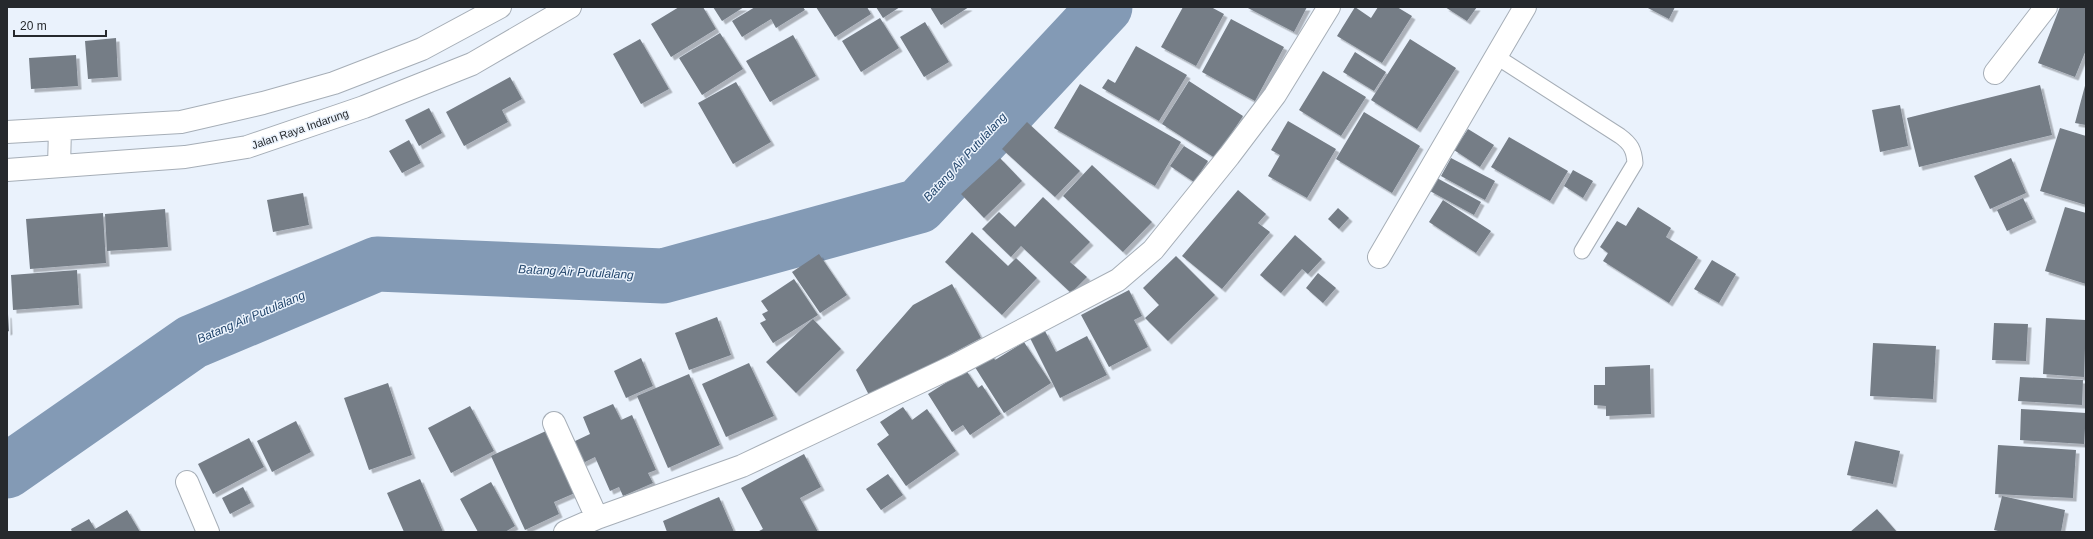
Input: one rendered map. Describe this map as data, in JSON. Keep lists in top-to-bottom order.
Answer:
{
  "streets": {
    "main road": ["Jalan Raya Indarung"]
  },
  "water": ["Batang Air Putulalang"],
  "scale_bar": "20 m"
}
